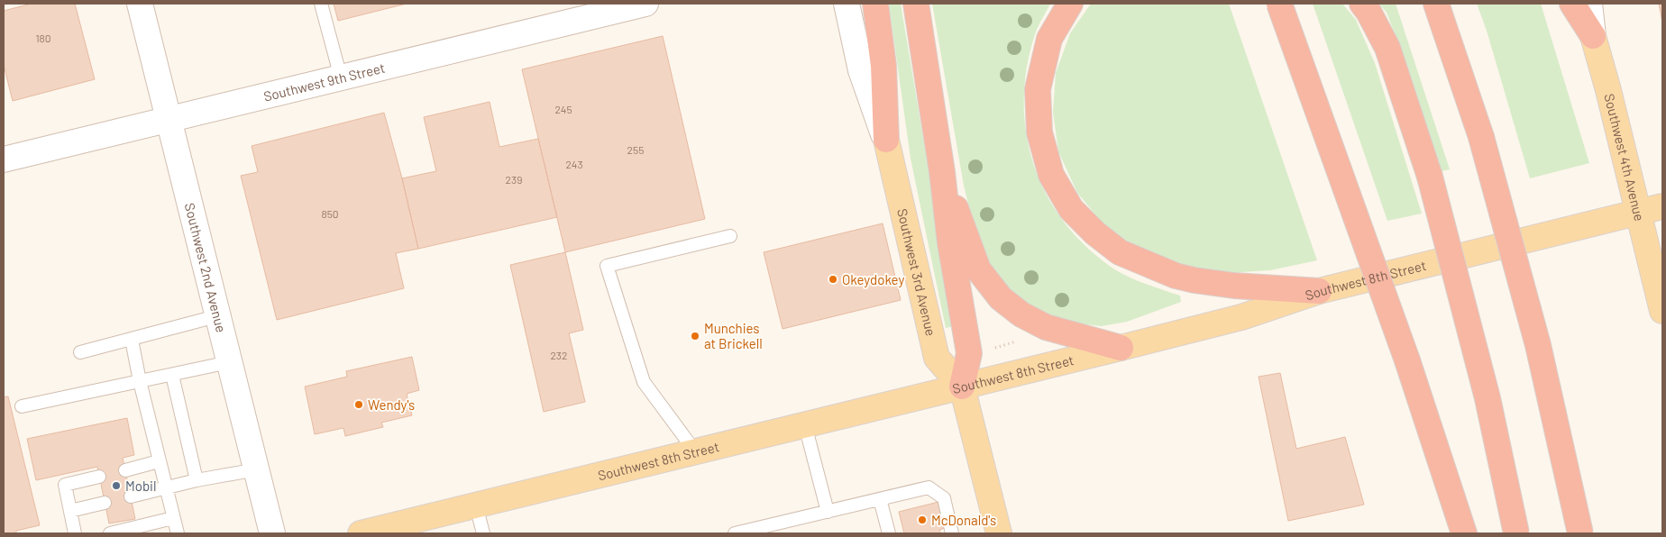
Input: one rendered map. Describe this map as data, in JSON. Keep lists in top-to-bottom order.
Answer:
{
  "streets": {
    "main road": ["Southwest 4th Avenue", "Southwest 3rd Avenue", "Southwest 8th Street"],
    "street": ["Southwest 9th Street", "Southwest 2nd Avenue"]
  },
  "crossings": [
    ["Southwest 9th Street", "Southwest 2nd Avenue"],
    ["Southwest 4th Avenue", "Southwest 8th Street"],
    ["Southwest 3rd Avenue", "Southwest 8th Street"]
  ],
  "places": [
    "Okeydokey",
    "Munchies at Brickell",
    "Wendy's",
    "Mobil",
    "McDonald's"
  ],
  "house_numbers": [
    "180",
    "245",
    "255",
    "243",
    "239",
    "850",
    "232"
  ]
}
